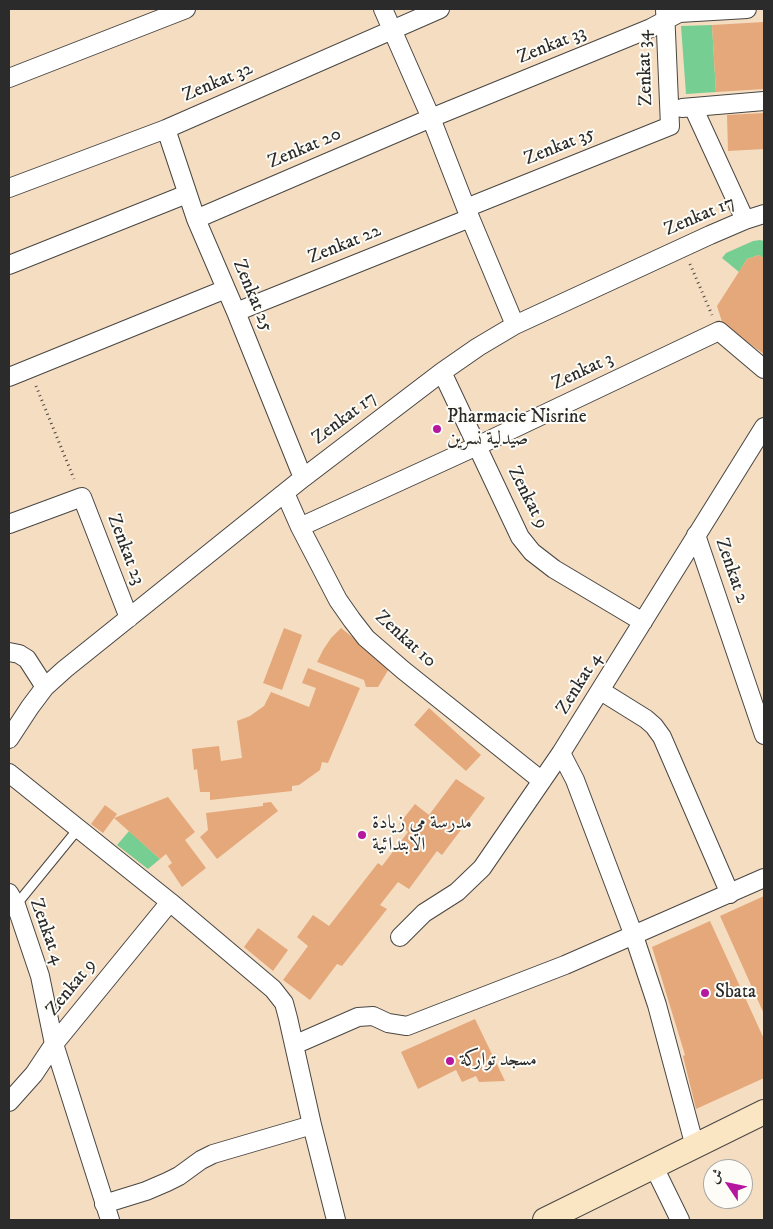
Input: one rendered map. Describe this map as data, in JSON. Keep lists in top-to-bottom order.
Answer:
{
  "streets": {
    "street": [
      "Zenkat 33",
      "Zenkat 34",
      "Zenkat 32",
      "Zenkat 35",
      "Zenkat 20",
      "Zenkat 17",
      "Zenkat 22",
      "Zenkat 25",
      "Zenkat 3",
      "Zenkat 9",
      "Zenkat 23",
      "Zenkat 2",
      "Zenkat 10",
      "Zenkat 4"
    ]
  },
  "crossings": [
    ["Zenkat 33", "Zenkat 34"],
    ["Zenkat 33", "Zenkat 20"],
    ["Zenkat 34", "Zenkat 35"],
    ["Zenkat 32", "Zenkat 25"],
    ["Zenkat 35", "Zenkat 22"],
    ["Zenkat 20", "Zenkat 25"],
    ["Zenkat 17", "Zenkat 25"],
    ["Zenkat 17", "Zenkat 9"],
    ["Zenkat 17", "Zenkat 23"],
    ["Zenkat 17", "Zenkat 10"],
    ["Zenkat 22", "Zenkat 25"],
    ["Zenkat 3", "Zenkat 9"],
    ["Zenkat 3", "Zenkat 10"],
    ["Zenkat 9", "Zenkat 4"],
    ["Zenkat 2", "Zenkat 4"],
    ["Zenkat 10", "Zenkat 4"]
  ],
  "places": [
    "Pharmacie Nisrine صيدلية نسرين",
    "مدرسة مي زيادة الابتدائية",
    "Sbata",
    "مسجد تواركة"
  ],
  "north": "top left"
}
